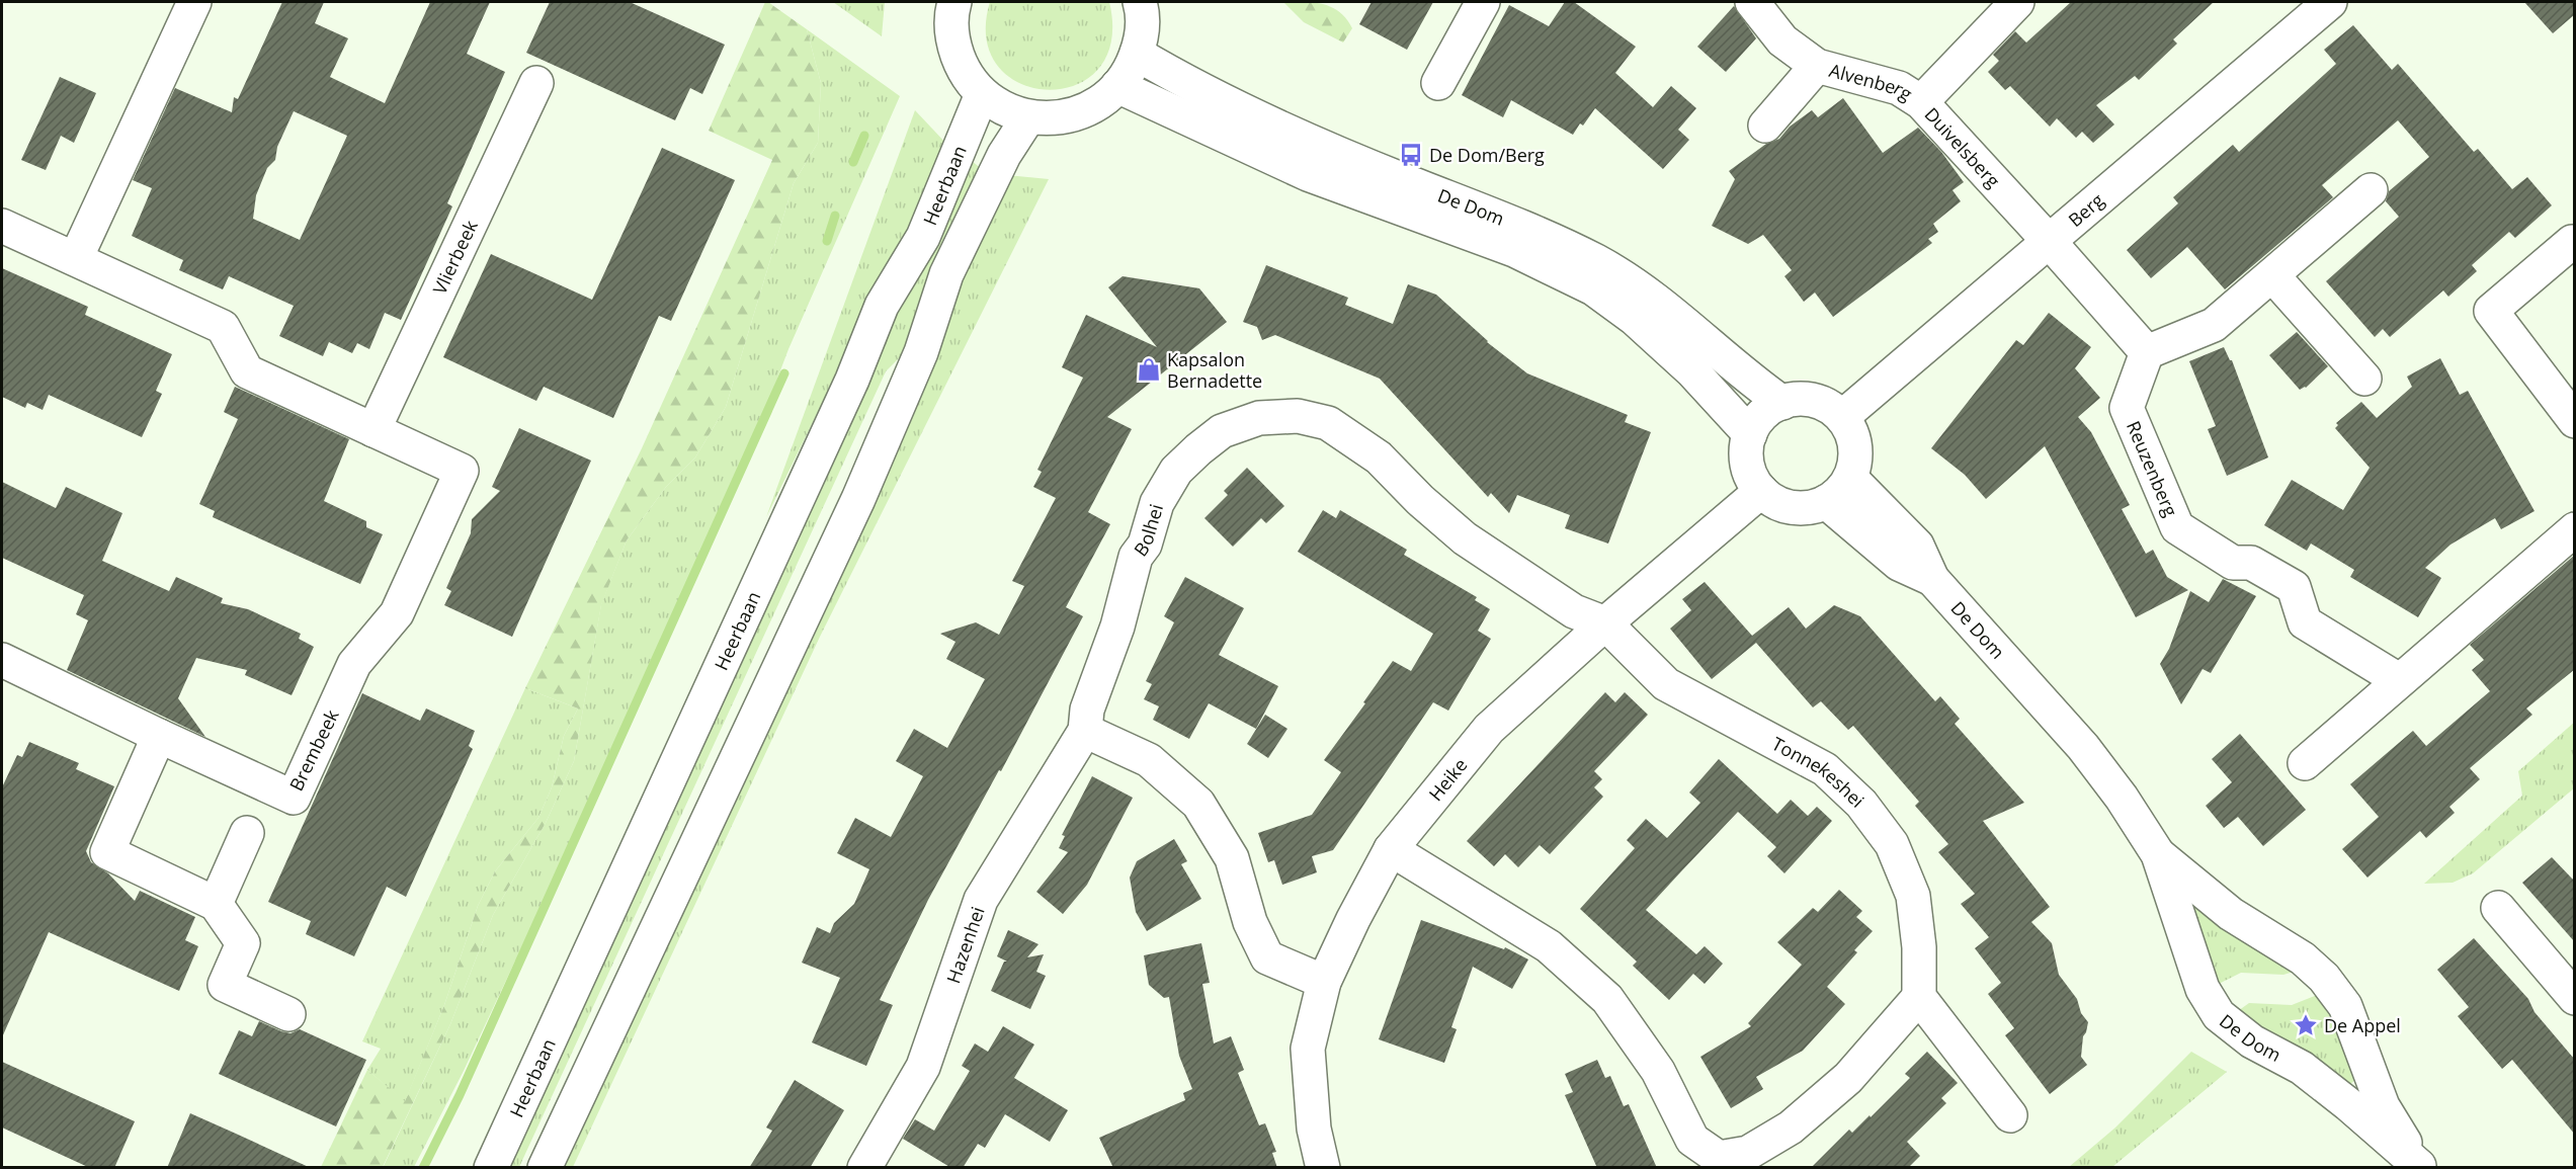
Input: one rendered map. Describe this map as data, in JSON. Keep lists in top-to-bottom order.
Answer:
{
  "streets": {
    "street": [
      "Alvenberg",
      "Duivelsberg",
      "Heerbaan",
      "De Dom",
      "Berg",
      "Vlierbeek",
      "Reuzenberg",
      "Bolhei",
      "Brembeek",
      "Tonnekeshei",
      "Heike",
      "Hazenhei"
    ]
  },
  "crossings": [
    ["Alvenberg", "Duivelsberg"],
    ["Duivelsberg", "Berg"],
    ["De Dom", "Berg"],
    ["De Dom", "Heike"],
    ["Berg", "Heike"],
    ["Vlierbeek", "Brembeek"],
    ["Bolhei", "Tonnekeshei"],
    ["Bolhei", "Heike"],
    ["Bolhei", "Hazenhei"],
    ["Tonnekeshei", "Heike"]
  ],
  "places": {
    "bus stop": ["De Dom/Berg"],
    "shop": ["Kapsalon Bernadette"],
    "place": ["De Appel"]
  }
}
